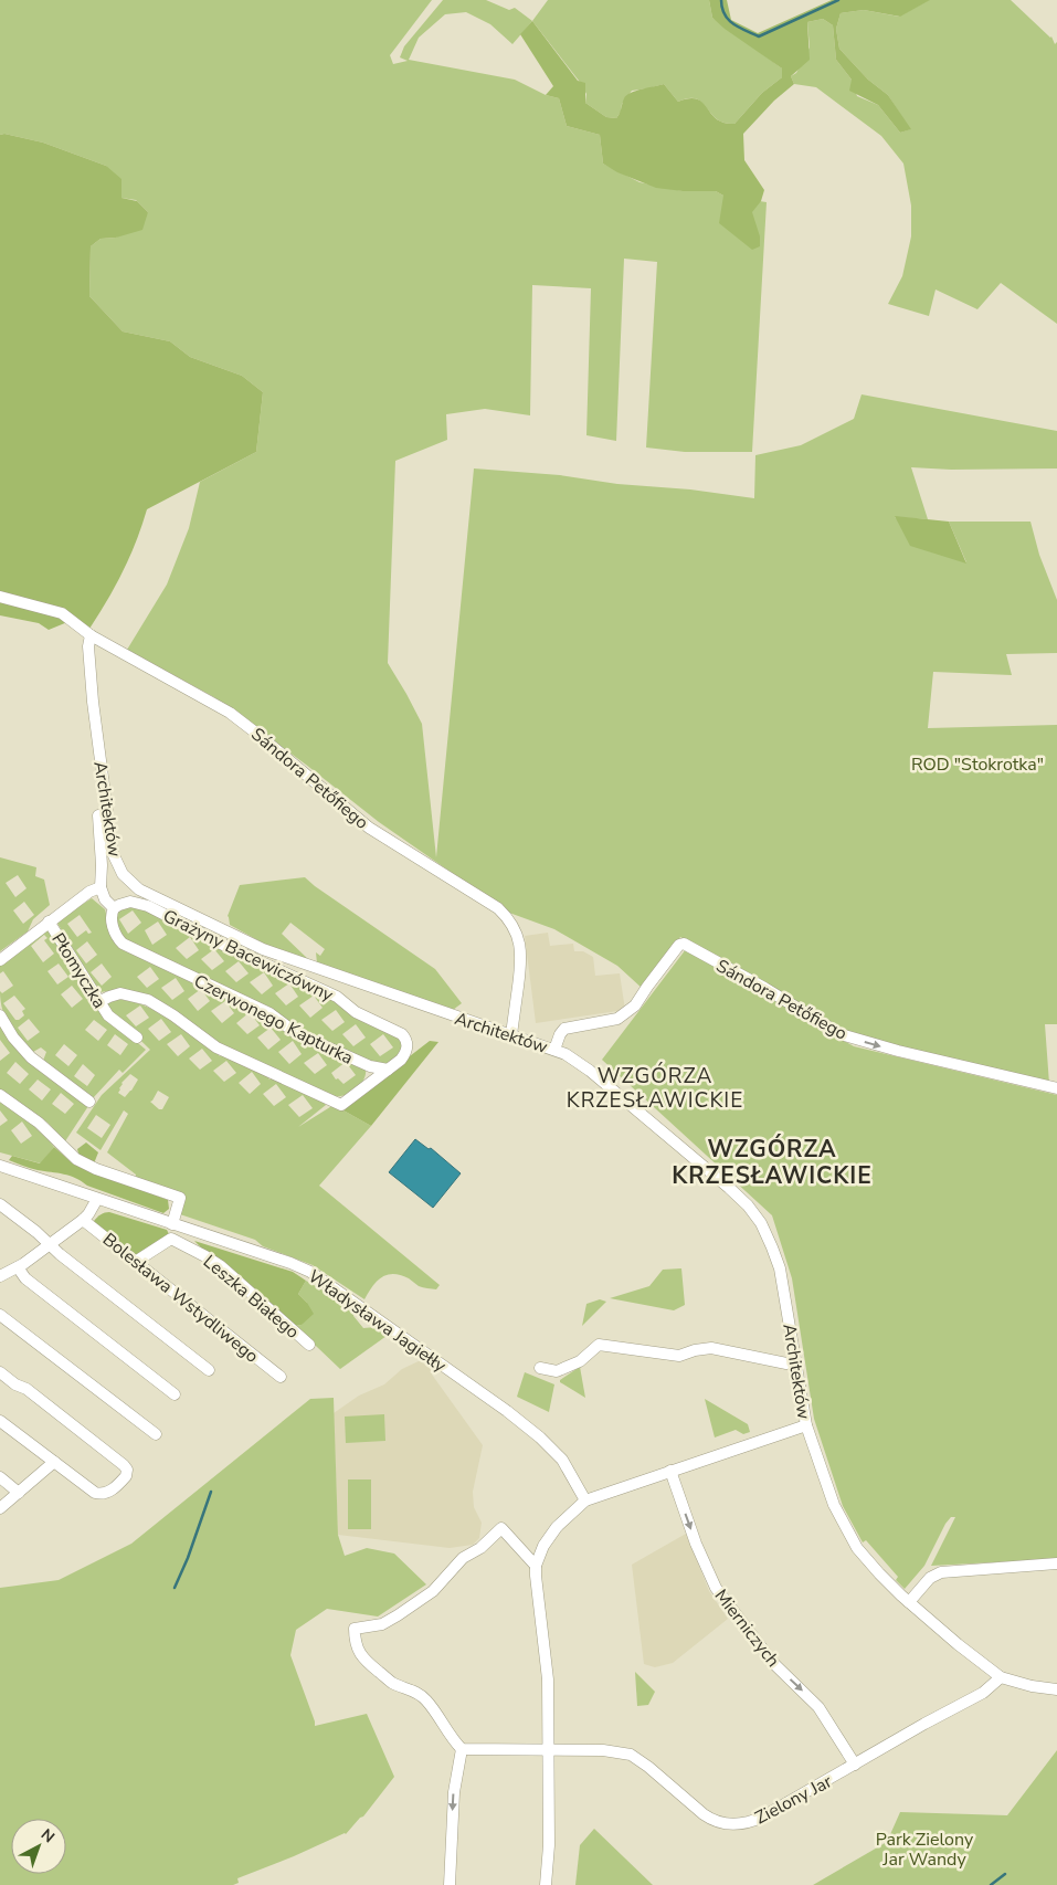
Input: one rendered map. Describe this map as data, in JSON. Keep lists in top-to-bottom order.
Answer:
{
  "streets": {
    "street": [
      "Sándora Petőfiego",
      "Architektów",
      "Grażyny Bacewiczówny",
      "Płomyczka",
      "Czerwonego Kapturka",
      "Leszka Białego",
      "Bolesława Wstydliwego",
      "Władysława Jagiełły",
      "Mierniczych",
      "Zielony Jar"
    ]
  },
  "crossings": [
    ["Sándora Petőfiego", "Architektów"],
    ["Architektów", "Zielony Jar"],
    ["Grażyny Bacewiczówny", "Czerwonego Kapturka"],
    ["Leszka Białego", "Bolesława Wstydliwego"],
    ["Mierniczych", "Zielony Jar"]
  ],
  "one_way": ["Sándora Petőfiego", "Mierniczych"],
  "districts": ["WZGÓRZA KRZESŁAWICKIE", "WZGÓRZA KRZESŁAWICKIE"],
  "parks": ["ROD \"Stokrotka\"", "Park Zielony Jar Wandy"],
  "north": "top right"
}
